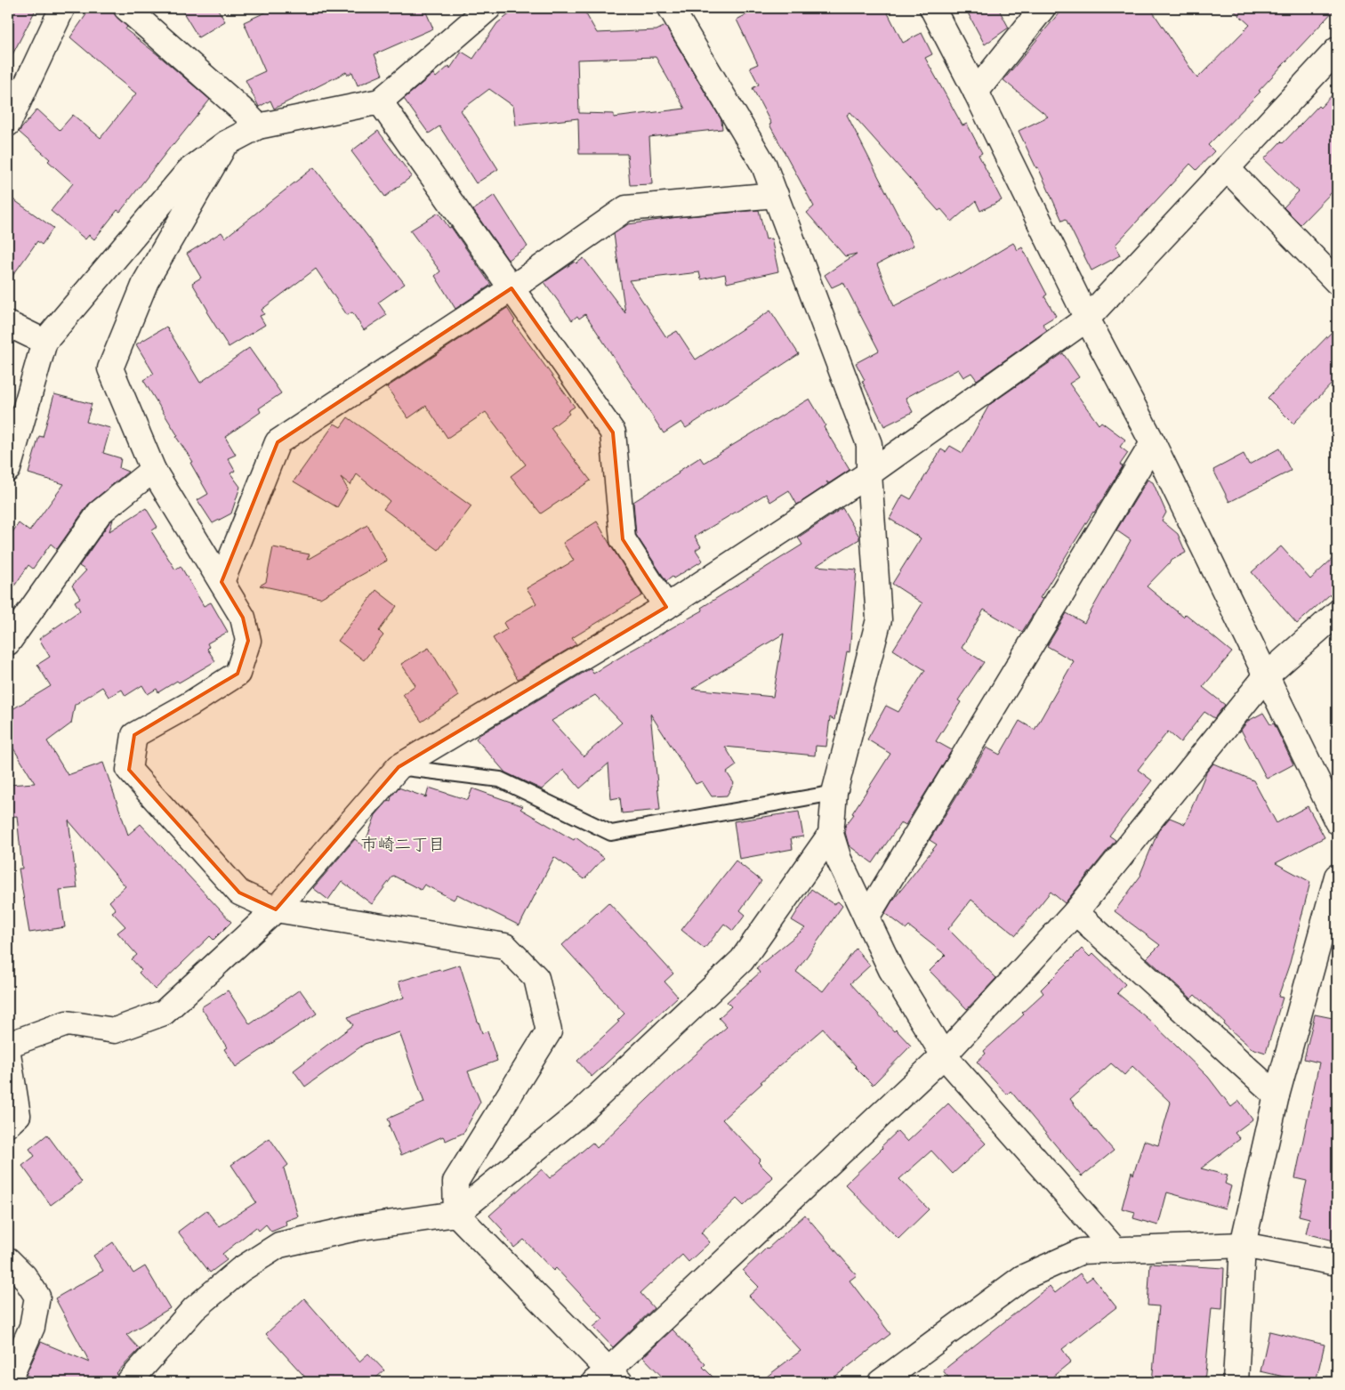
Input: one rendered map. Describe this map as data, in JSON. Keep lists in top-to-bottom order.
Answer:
{
  "districts": ["市崎二丁目"]
}
